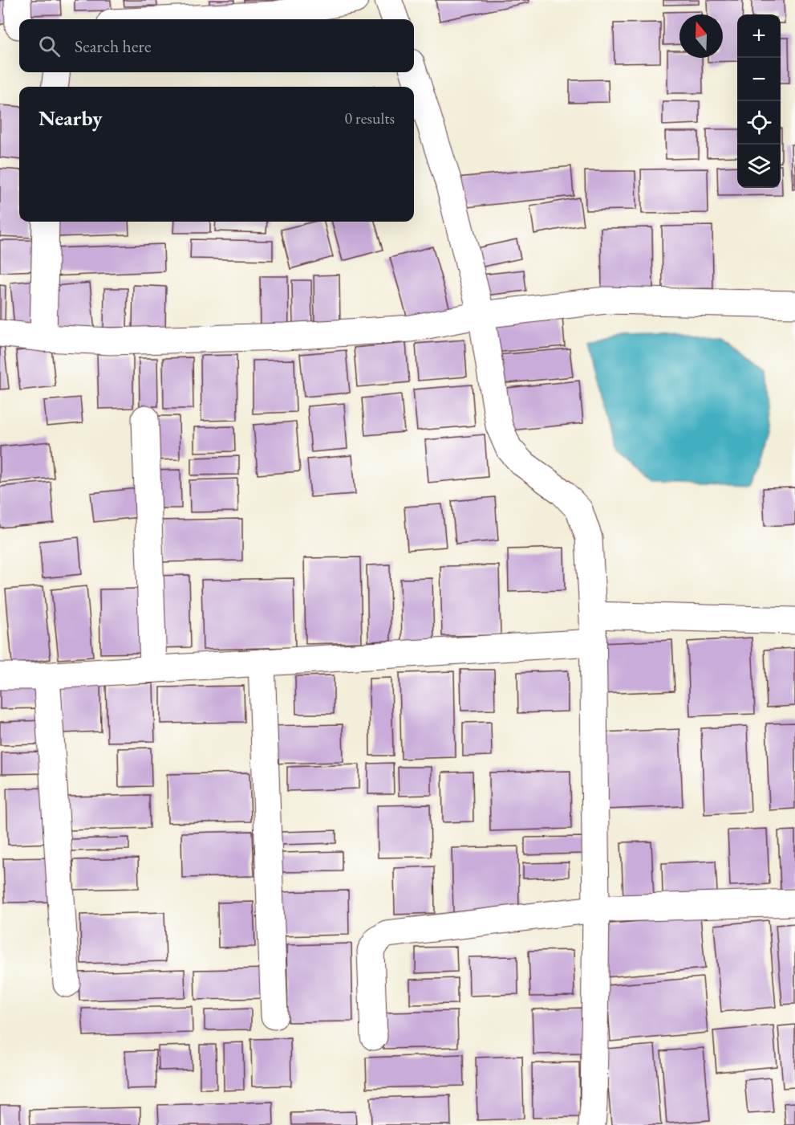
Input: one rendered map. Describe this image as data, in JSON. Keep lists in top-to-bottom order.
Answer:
{
  "north": "top",
  "page": {
    "map_buttons": ["+", "−"],
    "search": "Search here",
    "heading": ["Nearby", "0 results"]
  }
}
